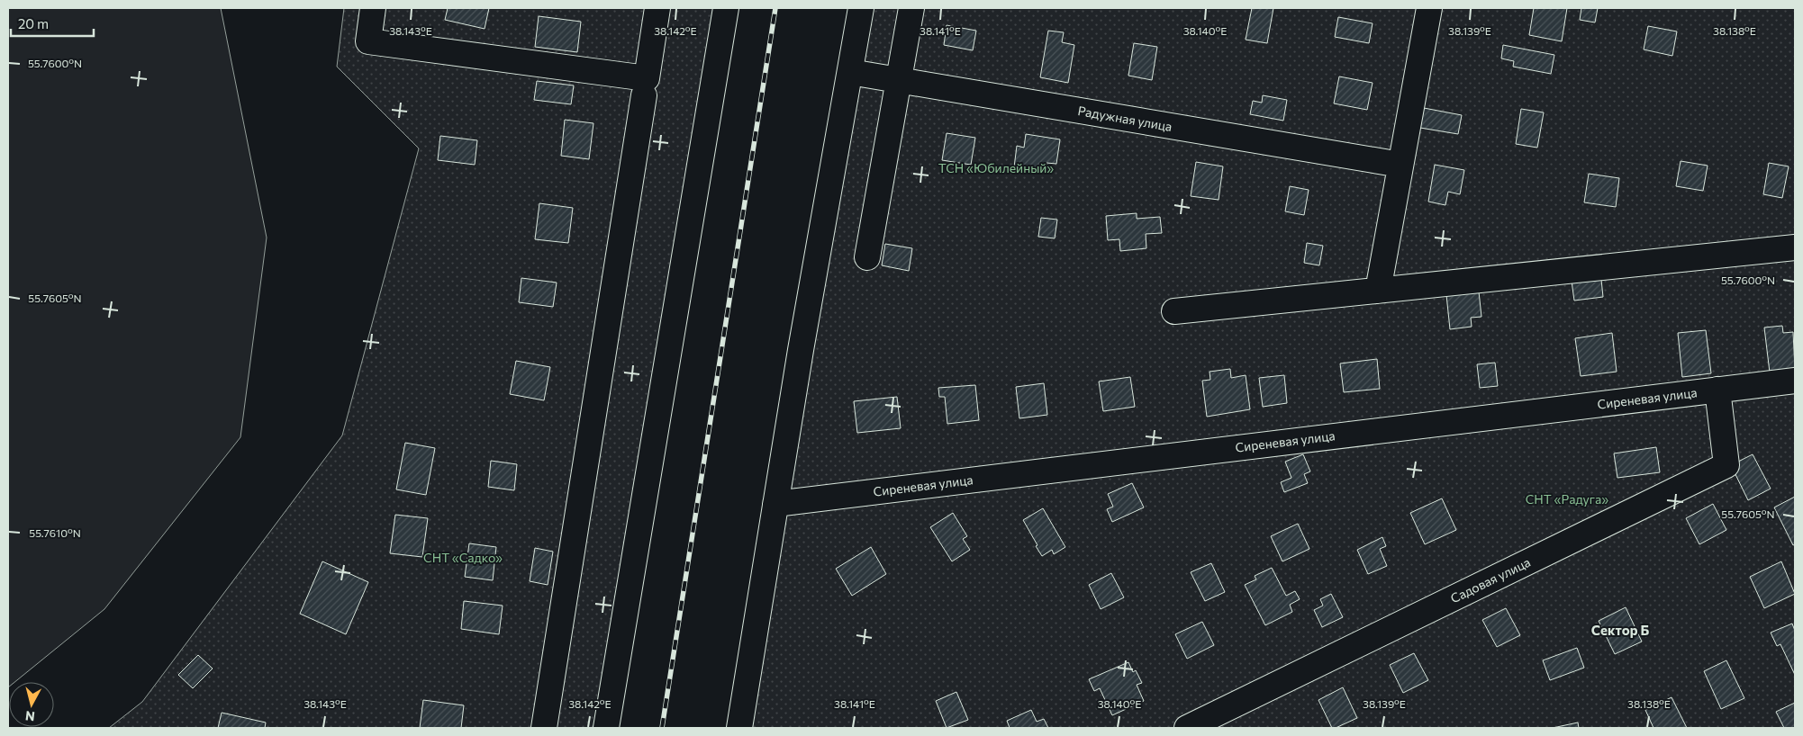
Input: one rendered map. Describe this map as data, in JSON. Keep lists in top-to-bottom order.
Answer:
{
  "streets": {
    "street": ["Радужная улица", "Сиреневая улица", "Садовая улица"]
  },
  "crossings": [
    ["Сиреневая улица", "Садовая улица"]
  ],
  "districts": ["Сектор Б"],
  "parks": ["ТСН «Юбилейный»", "СНТ «Радуга»", "СНТ «Садко»"],
  "scale_bar": "20 m",
  "north": "bottom",
  "coordinates": [
    "38.143°E",
    "38.142°E",
    "38.141°E",
    "38.140°E",
    "38.139°E",
    "38.138°E",
    "55.7600°N",
    "55.7605°N",
    "55.7610°N"
  ]
}
